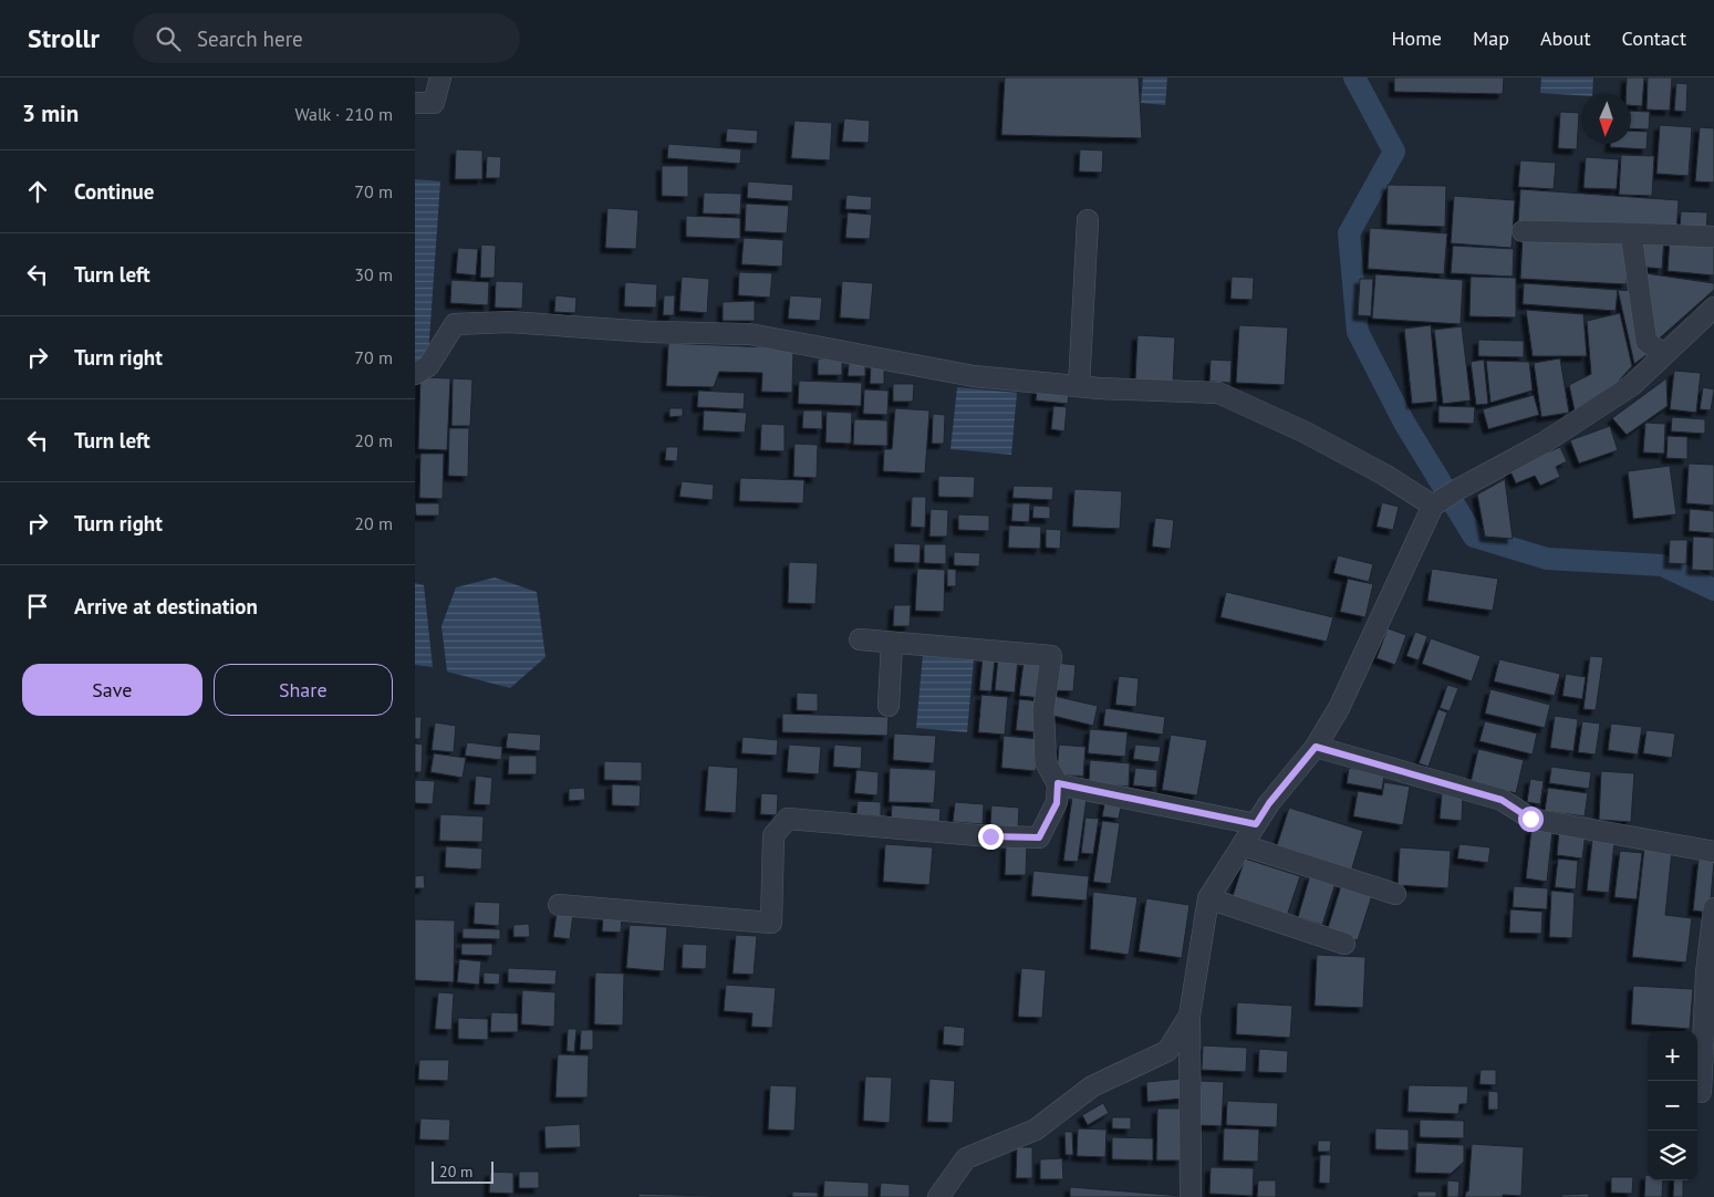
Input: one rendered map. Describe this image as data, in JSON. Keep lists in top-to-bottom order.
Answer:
{
  "scale_bar": "20 m",
  "north": "bottom",
  "page": {
    "header": "Strollr",
    "search": "Search here",
    "nav": [
      "Home",
      "Map",
      "About",
      "Contact"
    ],
    "heading": ["3 min", "Walk · 210 m"],
    "list": [
      ["Continue", "70 m"],
      ["Turn left", "30 m"],
      ["Turn right", "70 m"],
      ["Turn left", "20 m"],
      ["Turn right", "20 m"],
      "Arrive at destination"
    ],
    "buttons": ["Save", "Share"],
    "map_buttons": ["+", "−"],
    "scale": "20 m"
  }
}
